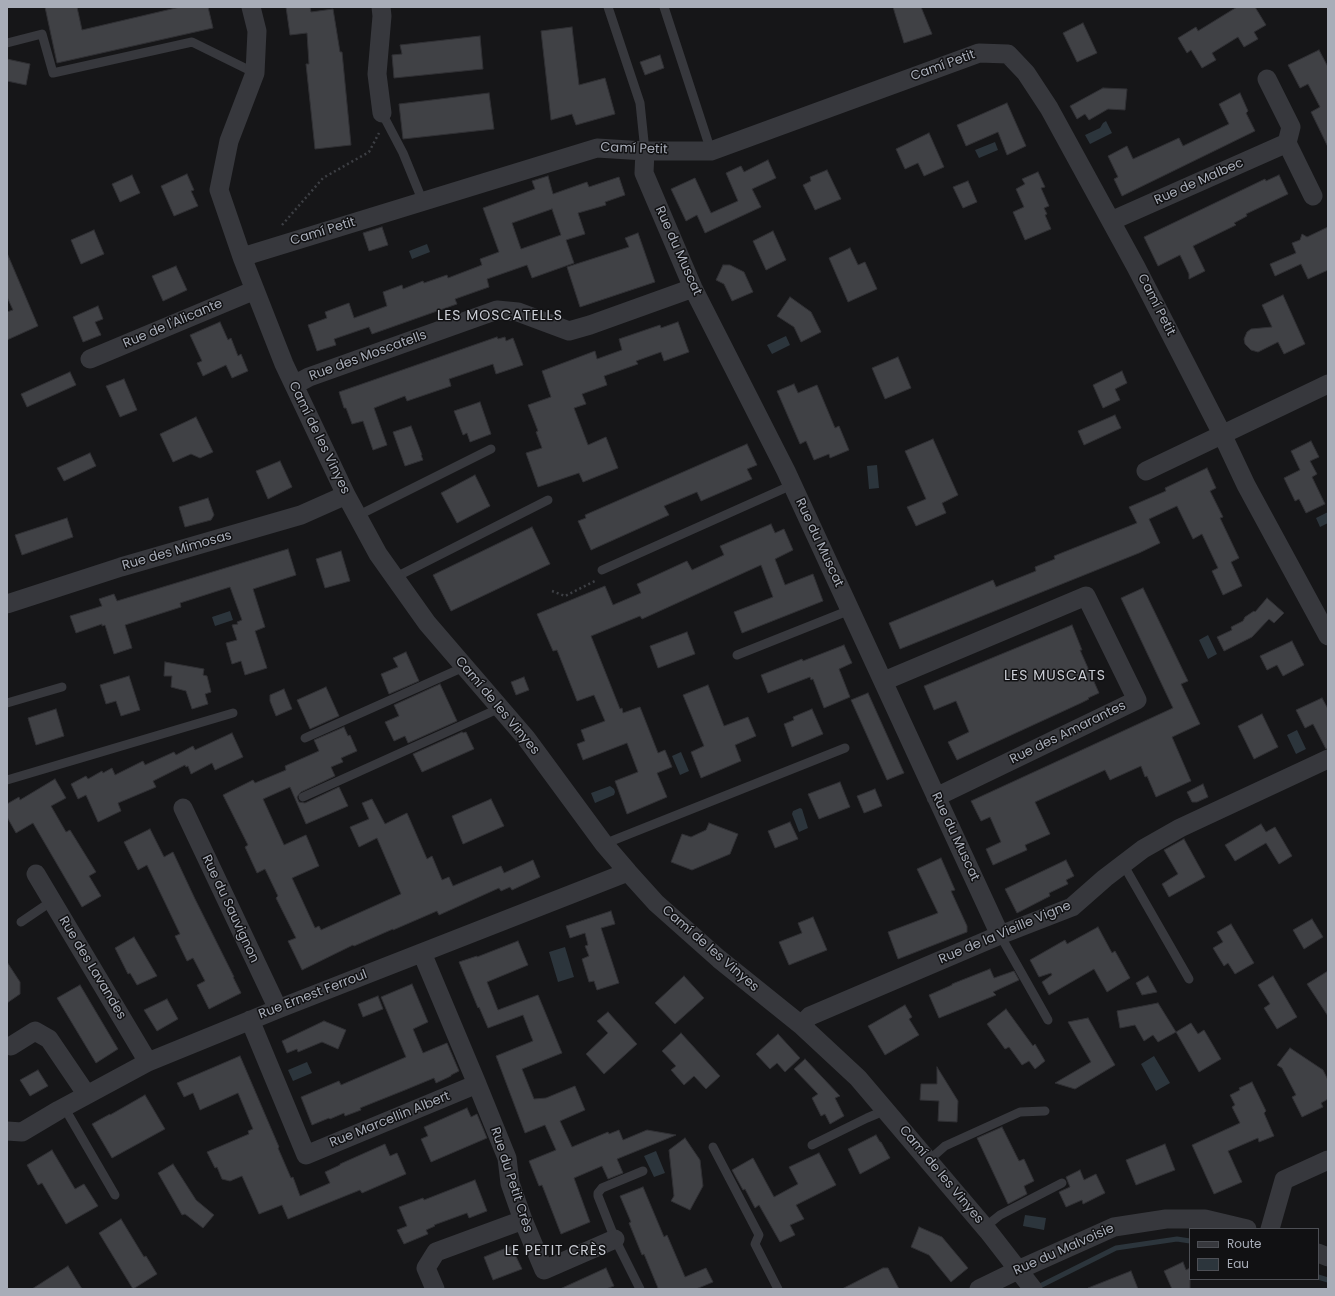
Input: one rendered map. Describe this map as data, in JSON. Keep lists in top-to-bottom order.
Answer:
{
  "streets": {
    "street": [
      "Camí Petit",
      "Rue de Malbec",
      "Rue du Muscat",
      "Rue de l'Alicante",
      "Rue des Moscatells",
      "Camí de les Vinyes",
      "Rue des Mimosas",
      "Rue des Amarantes",
      "Rue du Sauvignon",
      "Rue de la Vieille Vigne",
      "Rue des Lavandes",
      "Rue Ernest Ferroul",
      "Rue Marcellin Albert",
      "Rue du Petit Crès",
      "Rue du Malvoisie"
    ]
  },
  "crossings": [
    ["Camí Petit", "Rue de Malbec"],
    ["Camí Petit", "Rue du Muscat"],
    ["Camí Petit", "Camí de les Vinyes"],
    ["Rue du Muscat", "Rue des Moscatells"],
    ["Rue du Muscat", "Rue des Amarantes"],
    ["Rue du Muscat", "Rue de la Vieille Vigne"],
    ["Rue de l'Alicante", "Camí de les Vinyes"],
    ["Rue des Moscatells", "Camí de les Vinyes"],
    ["Camí de les Vinyes", "Rue des Mimosas"],
    ["Camí de les Vinyes", "Rue de la Vieille Vigne"],
    ["Camí de les Vinyes", "Rue Ernest Ferroul"],
    ["Camí de les Vinyes", "Rue du Malvoisie"],
    ["Rue du Sauvignon", "Rue Ernest Ferroul"],
    ["Rue des Lavandes", "Rue Ernest Ferroul"],
    ["Rue Ernest Ferroul", "Rue Marcellin Albert"],
    ["Rue Marcellin Albert", "Rue du Petit Crès"]
  ],
  "districts": ["LES MOSCATELLS", "LES MUSCATS", "LE PETIT CRÈS"],
  "legend": ["Route", "Eau"]
}
